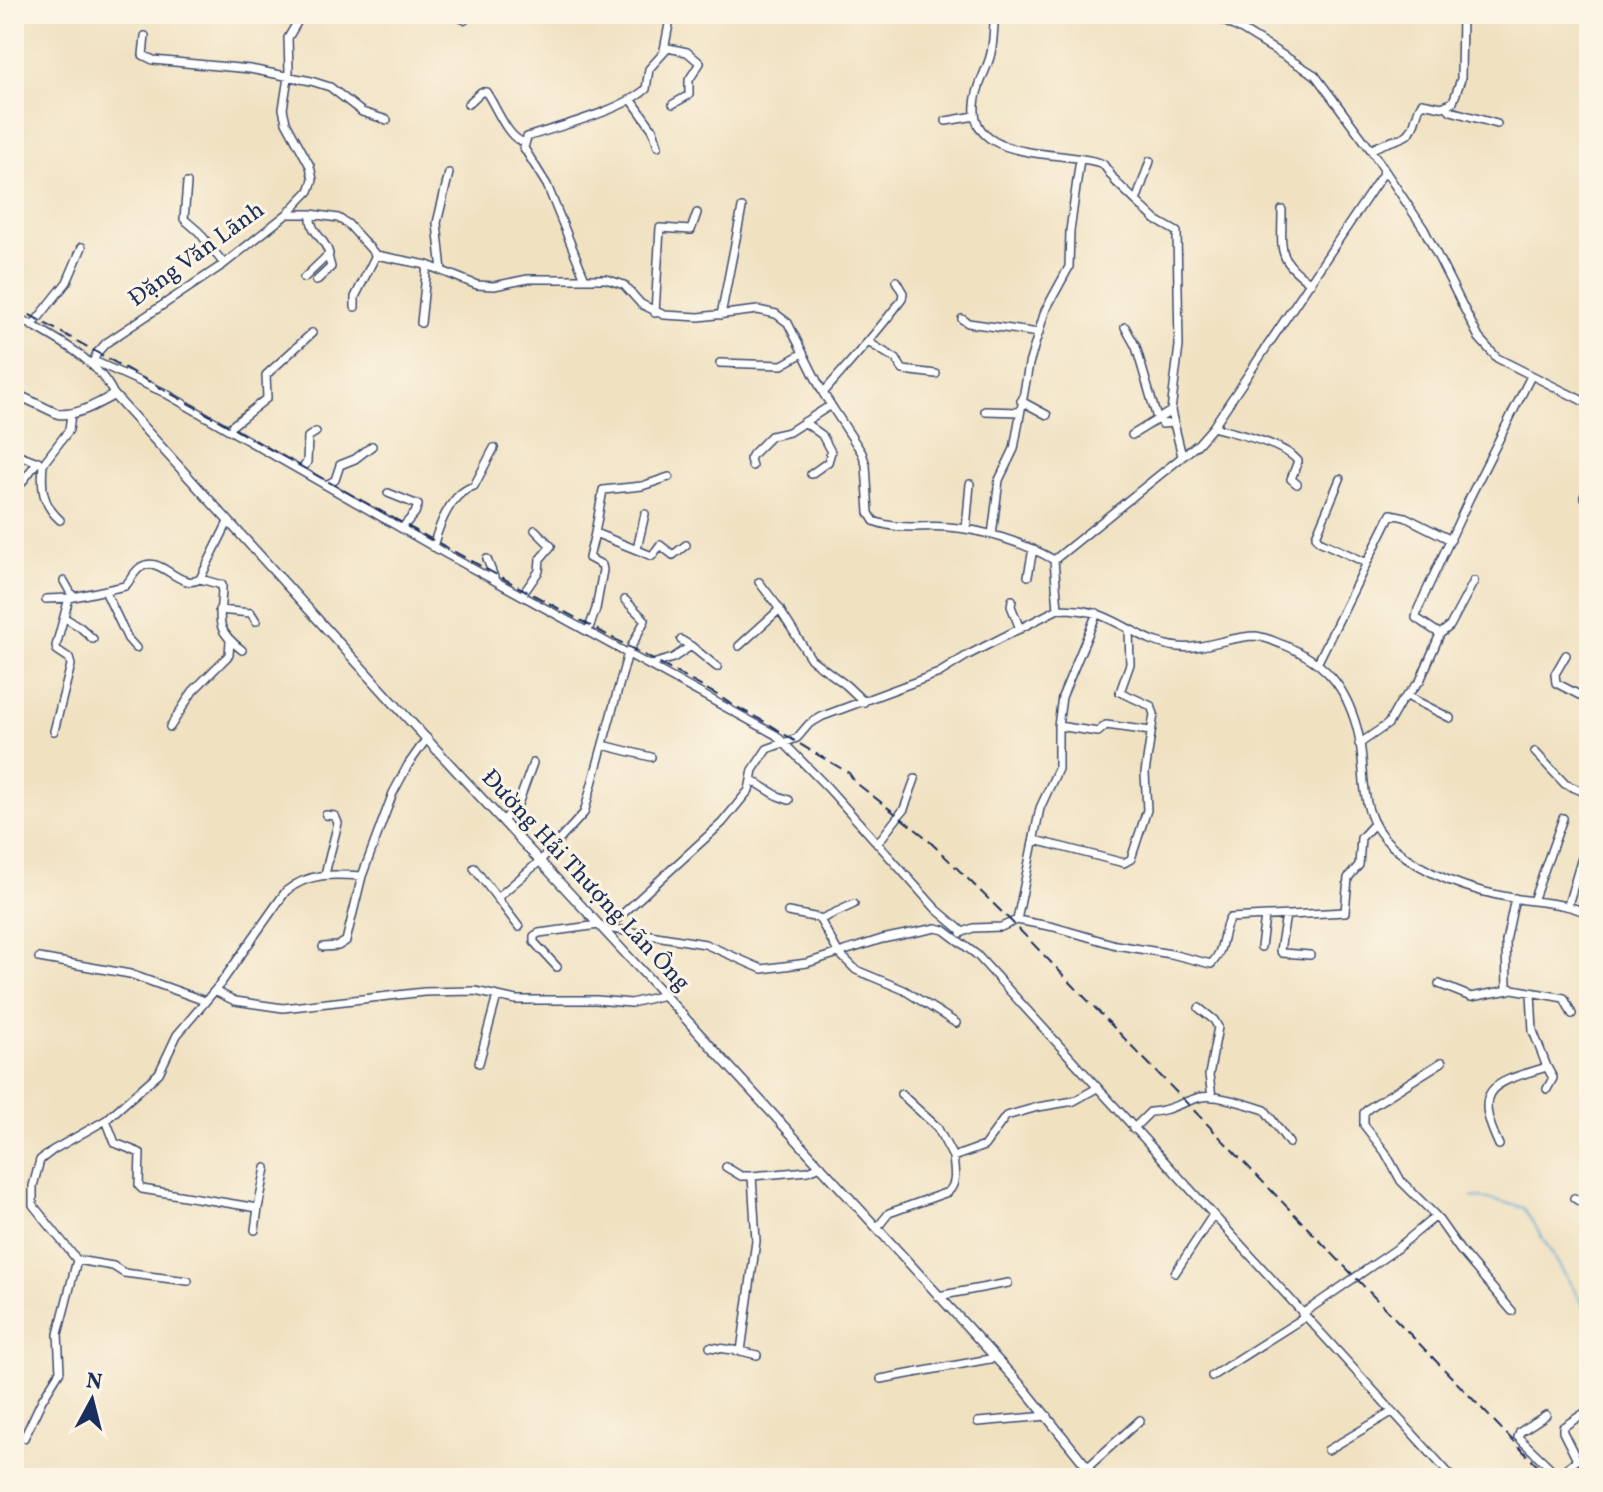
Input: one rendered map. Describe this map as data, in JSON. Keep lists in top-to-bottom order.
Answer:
{
  "streets": {
    "street": ["Đặng Văn Lãnh", "Đường Hải Thượng Lãn Ông"]
  },
  "north": "top"
}
